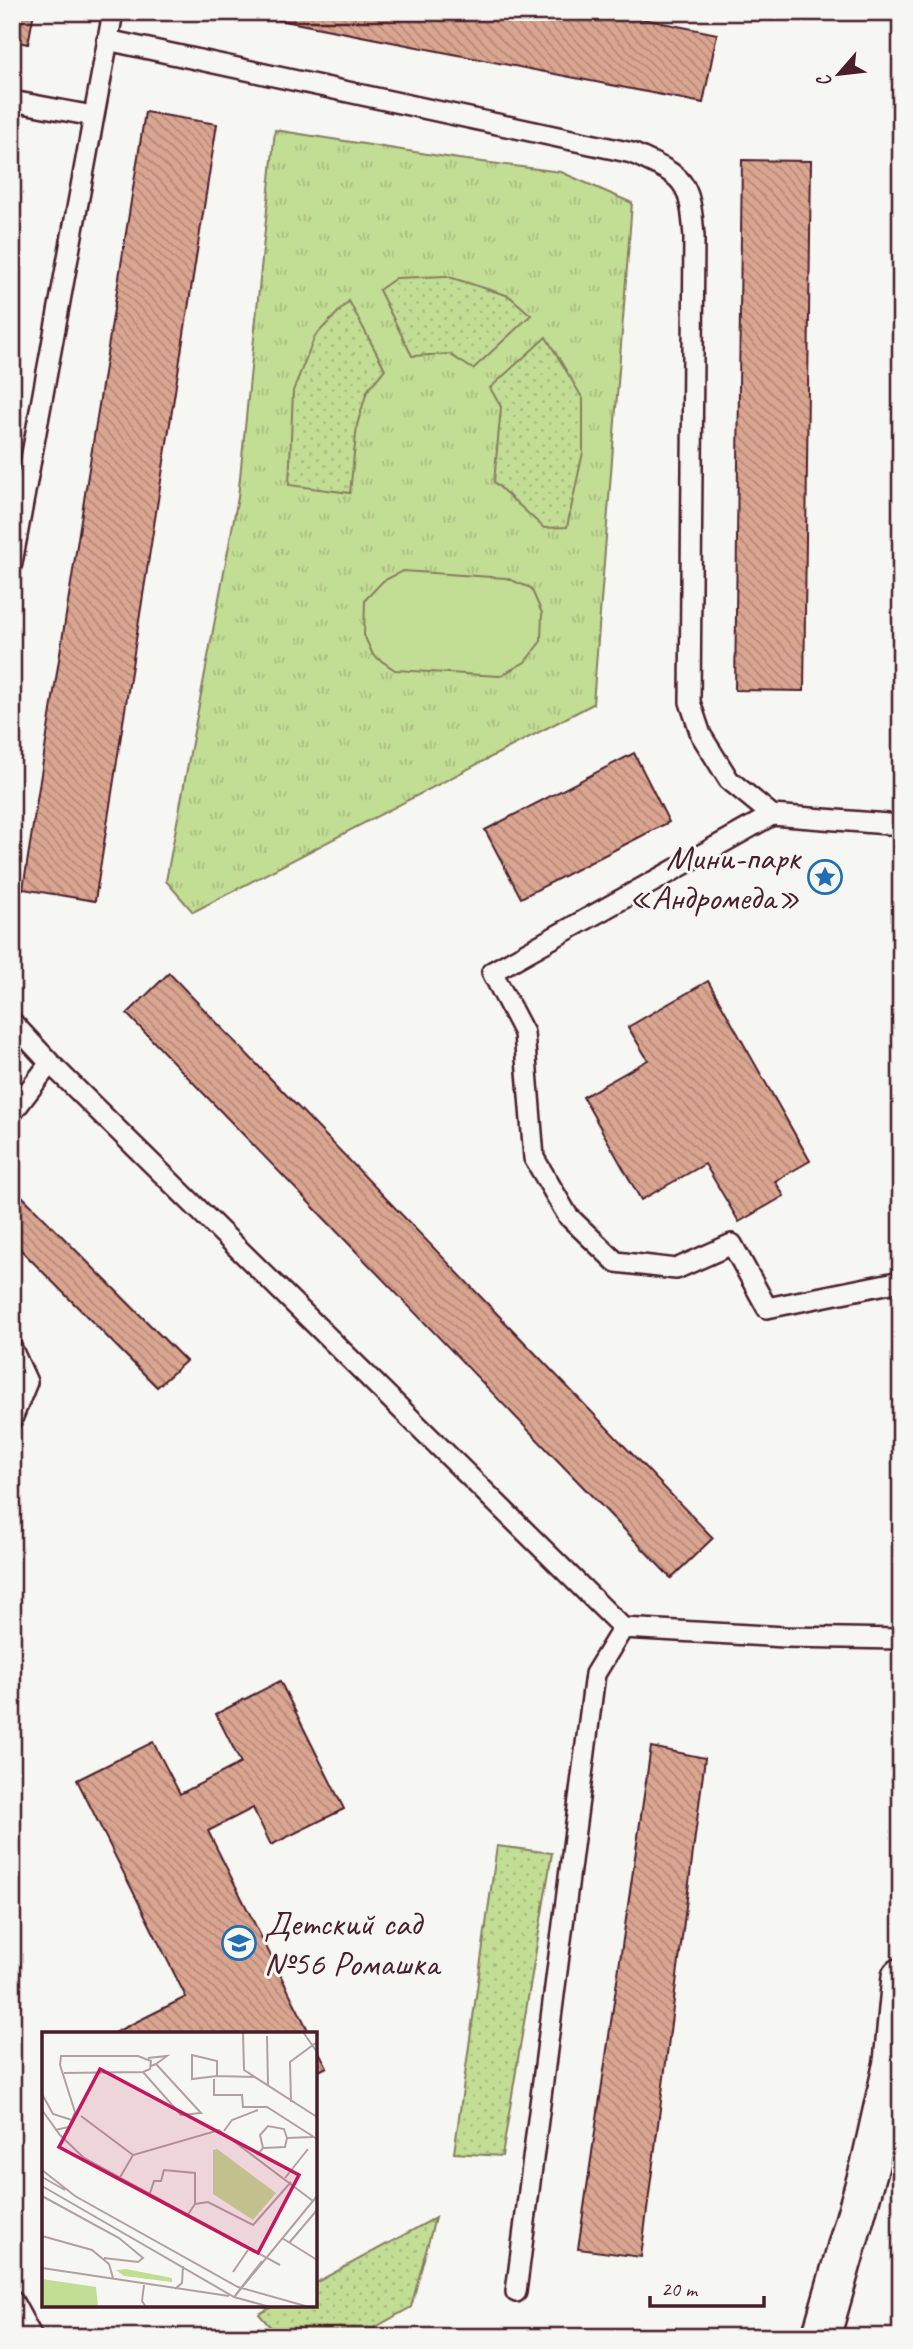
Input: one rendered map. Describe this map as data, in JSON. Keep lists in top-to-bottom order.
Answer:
{
  "places": {
    "place": ["Мини-парк «Андромеда»"],
    "school or university": ["Детский сад №56 Ромашка"]
  },
  "scale_bar": "20 m",
  "north": "bottom left"
}
